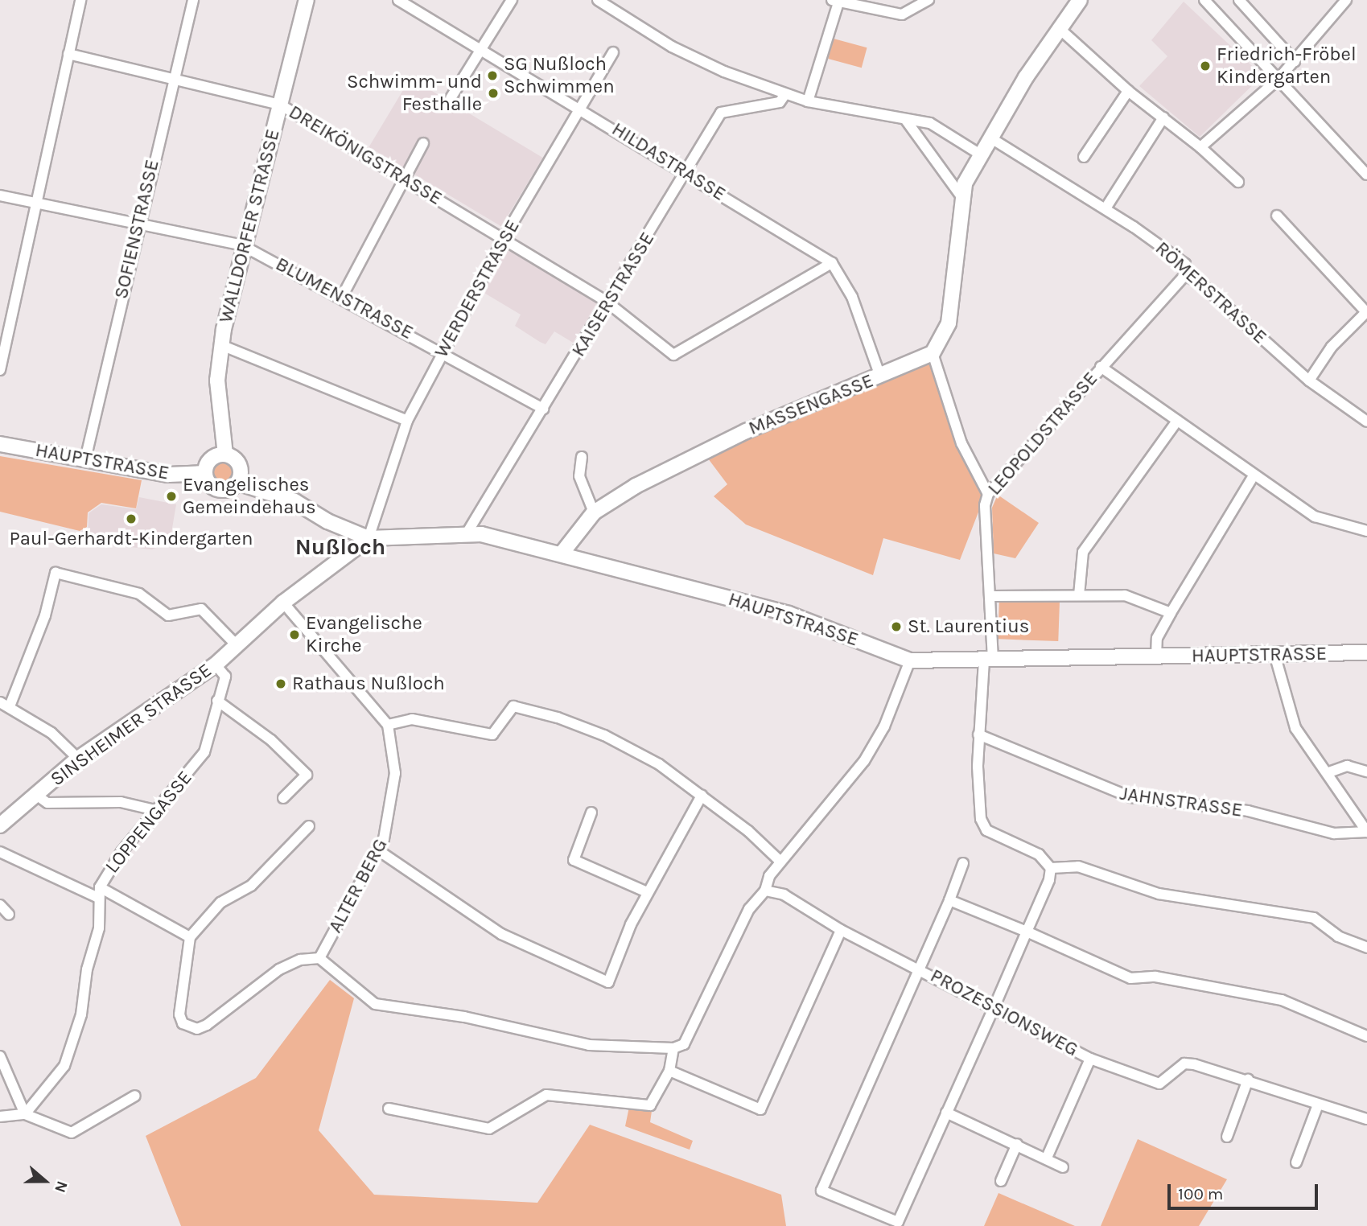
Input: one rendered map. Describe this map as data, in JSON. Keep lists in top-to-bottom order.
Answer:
{
  "streets": {
    "main road": [
      "WALLDORFER STRASSE",
      "MASSENGASSE",
      "HAUPTSTRASSE",
      "SINSHEIMER STRASSE"
    ],
    "street": [
      "DREIKÖNIGSTRASSE",
      "HILDASTRASSE",
      "SOFIENSTRASSE",
      "WERDERSTRASSE",
      "RÖMERSTRASSE",
      "KAISERSTRASSE",
      "BLUMENSTRASSE",
      "LEOPOLDSTRASSE",
      "JAHNSTRASSE",
      "LOPPENGASSE",
      "ALTER BERG",
      "PROZESSIONSWEG"
    ]
  },
  "crossings": [
    ["DREIKÖNIGSTRASSE", "HILDASTRASSE"],
    ["DREIKÖNIGSTRASSE", "WALLDORFER STRASSE"],
    ["DREIKÖNIGSTRASSE", "SOFIENSTRASSE"],
    ["DREIKÖNIGSTRASSE", "WERDERSTRASSE"],
    ["DREIKÖNIGSTRASSE", "KAISERSTRASSE"],
    ["HILDASTRASSE", "WERDERSTRASSE"],
    ["HILDASTRASSE", "KAISERSTRASSE"],
    ["HILDASTRASSE", "MASSENGASSE"],
    ["WALLDORFER STRASSE", "BLUMENSTRASSE"],
    ["WALLDORFER STRASSE", "HAUPTSTRASSE"],
    ["SOFIENSTRASSE", "BLUMENSTRASSE"],
    ["SOFIENSTRASSE", "HAUPTSTRASSE"],
    ["WERDERSTRASSE", "BLUMENSTRASSE"],
    ["WERDERSTRASSE", "HAUPTSTRASSE"],
    ["WERDERSTRASSE", "SINSHEIMER STRASSE"],
    ["RÖMERSTRASSE", "LEOPOLDSTRASSE"],
    ["KAISERSTRASSE", "BLUMENSTRASSE"],
    ["KAISERSTRASSE", "HAUPTSTRASSE"],
    ["MASSENGASSE", "HAUPTSTRASSE"],
    ["LEOPOLDSTRASSE", "HAUPTSTRASSE"],
    ["HAUPTSTRASSE", "SINSHEIMER STRASSE"],
    ["SINSHEIMER STRASSE", "LOPPENGASSE"]
  ],
  "districts": ["Nußloch"],
  "places": [
    "Friedrich-Fröbel Kindergarten",
    "SG Nußloch Schwimmen",
    "Schwimm- und Festhalle",
    "Evangelisches Gemeindehaus",
    "Paul-Gerhardt-Kindergarten",
    "St. Laurentius",
    "Evangelische Kirche",
    "Rathaus Nußloch"
  ],
  "scale_bar": "100 m",
  "north": "right"
}
